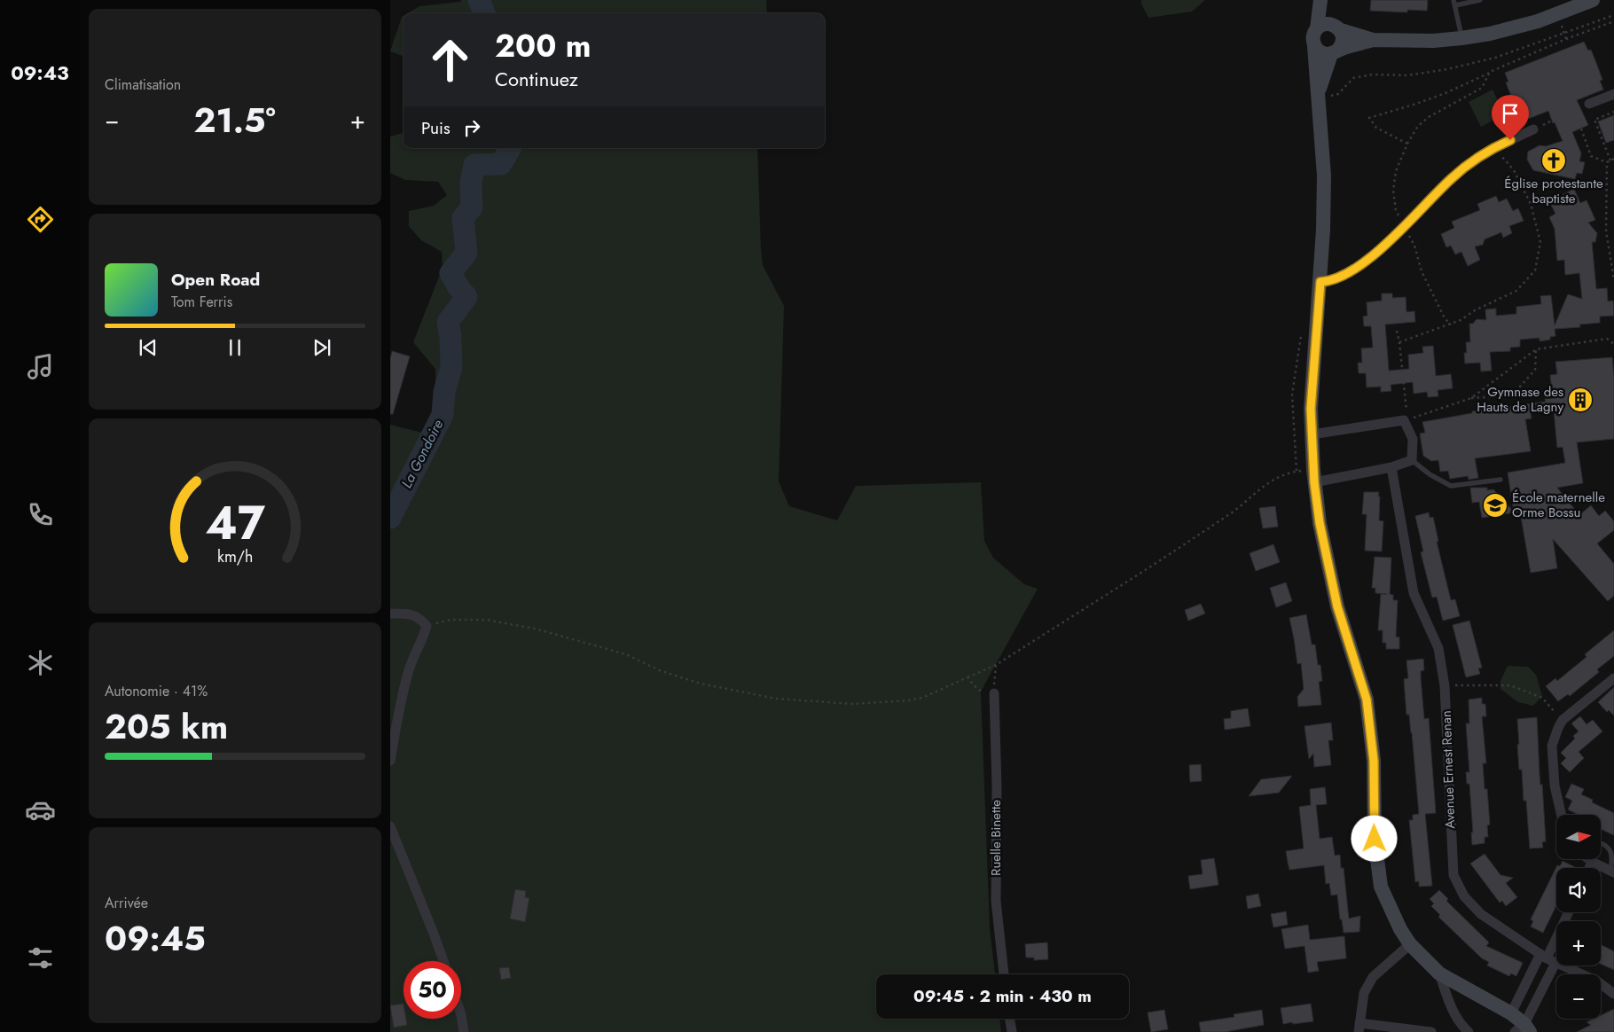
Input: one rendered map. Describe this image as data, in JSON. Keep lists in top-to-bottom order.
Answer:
{
  "streets": {
    "street": ["Avenue Ernest Renan", "Ruelle Binette"]
  },
  "water": ["La Gondoire"],
  "places": {
    "church": ["Église protestante baptiste"],
    "building": ["Gymnase des Hauts de Lagny"],
    "school or university": ["École maternelle Orme Bossu"]
  },
  "north": "right",
  "page": {
    "tabs": "09:43",
    "tile": [
      "Climatisation",
      ["Autonomie · 41%", "205 km"],
      ["Arrivée", "09:45"]
    ],
    "turn": ["200 m", "Continuez"],
    "heat": ["−", "21.5°", "+"],
    "then": "Puis",
    "song": ["Open Road", "Tom Ferris"],
    "map_buttons": ["+", "−"],
    "limit": "50",
    "trip": "09:45 · 2 min · 430 m",
    "gauge": ["47", "km/h"]
  }
}
